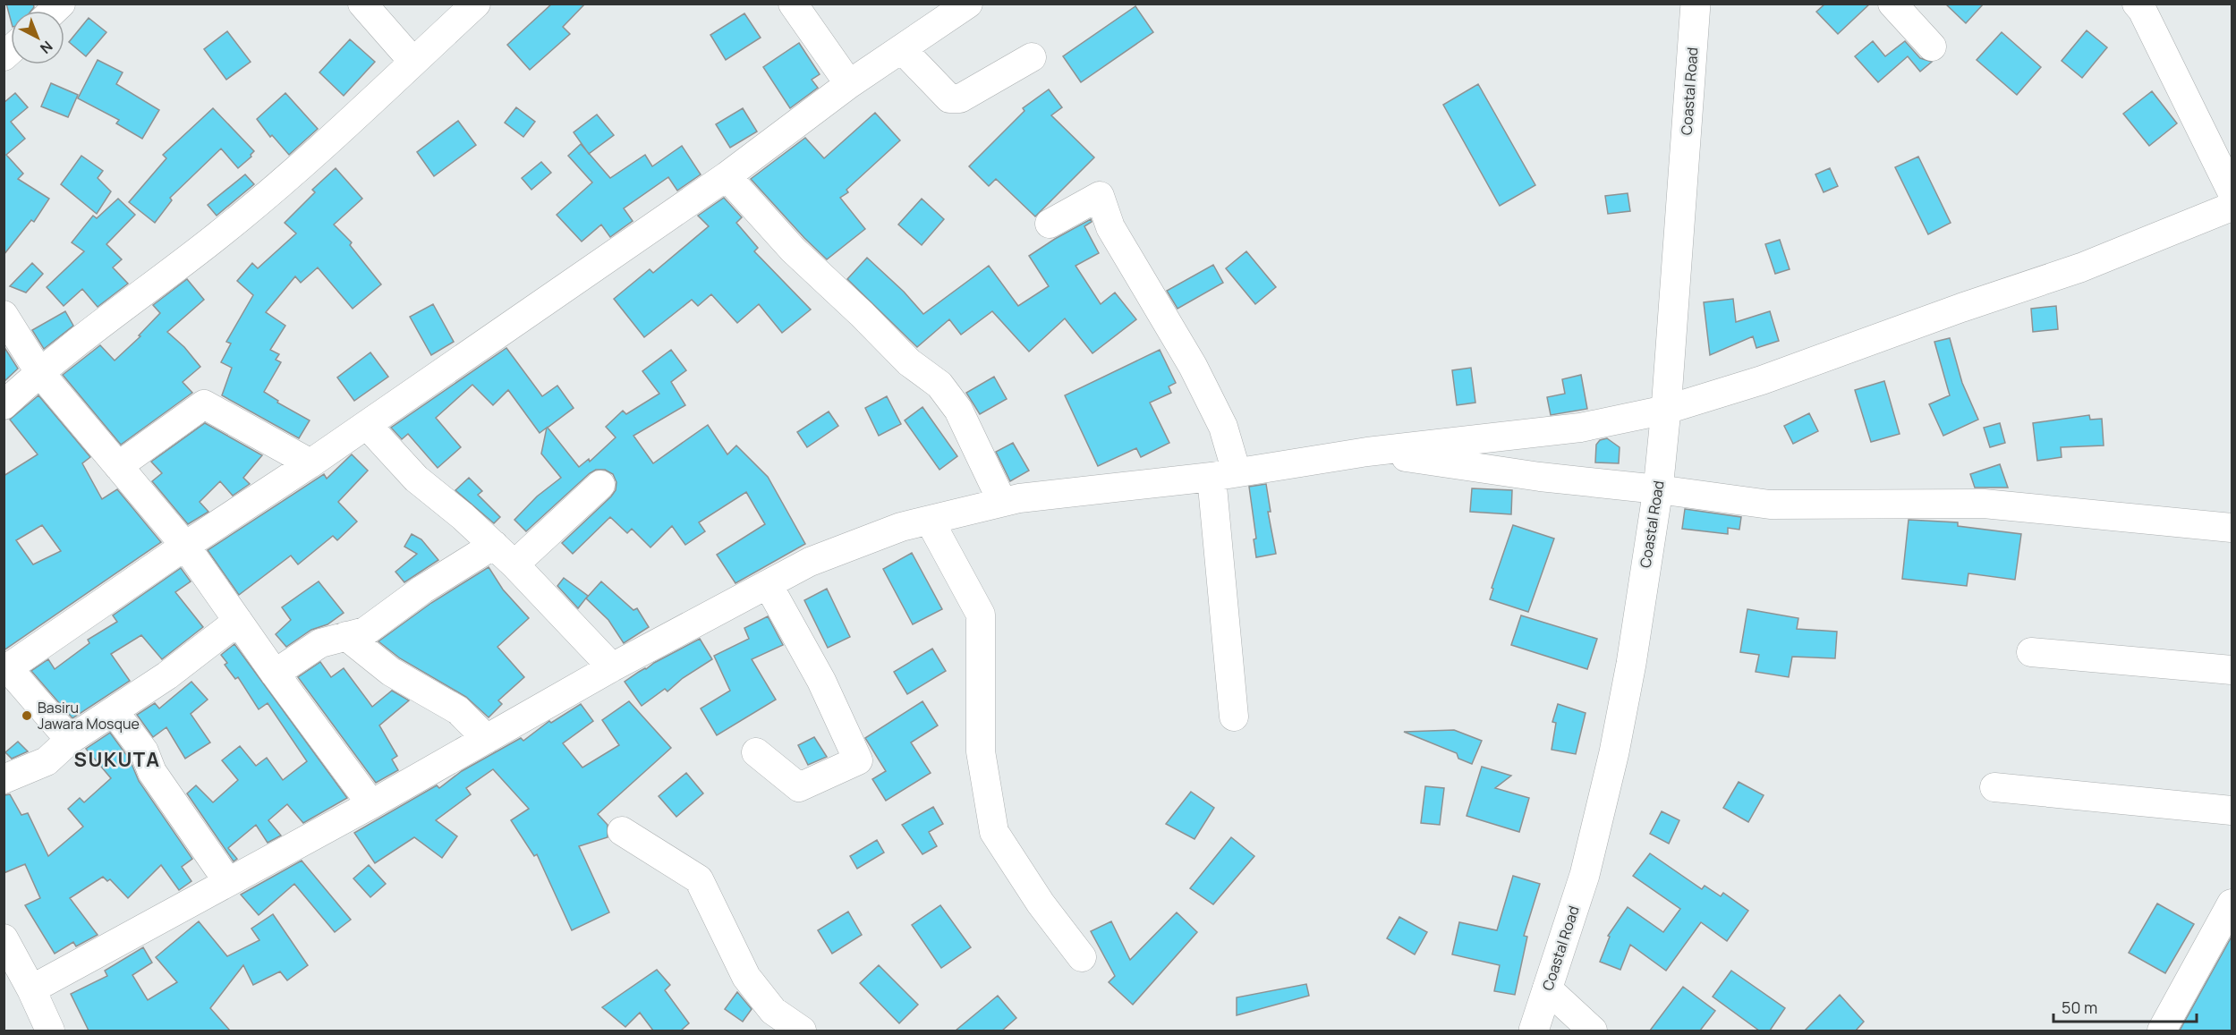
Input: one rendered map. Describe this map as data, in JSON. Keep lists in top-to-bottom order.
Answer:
{
  "streets": {
    "main road": ["Coastal Road"]
  },
  "districts": ["SUKUTA"],
  "places": ["Basiru Jawara Mosque"],
  "scale_bar": "50 m",
  "north": "bottom right"
}
